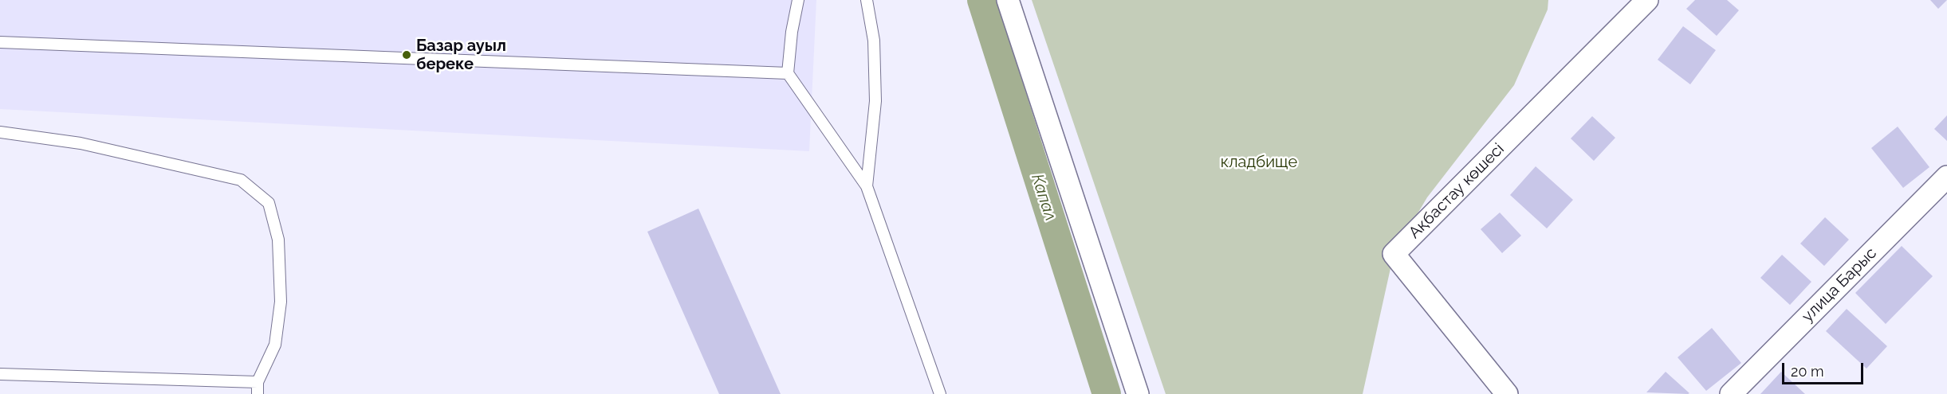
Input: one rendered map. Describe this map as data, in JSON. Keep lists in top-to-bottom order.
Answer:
{
  "streets": {
    "street": ["Ақбастау көшесі", "улица Барыс"]
  },
  "water": ["Капал"],
  "parks": ["кладбище"],
  "places": ["Базар ауыл береке"],
  "scale_bar": "20 m"
}
